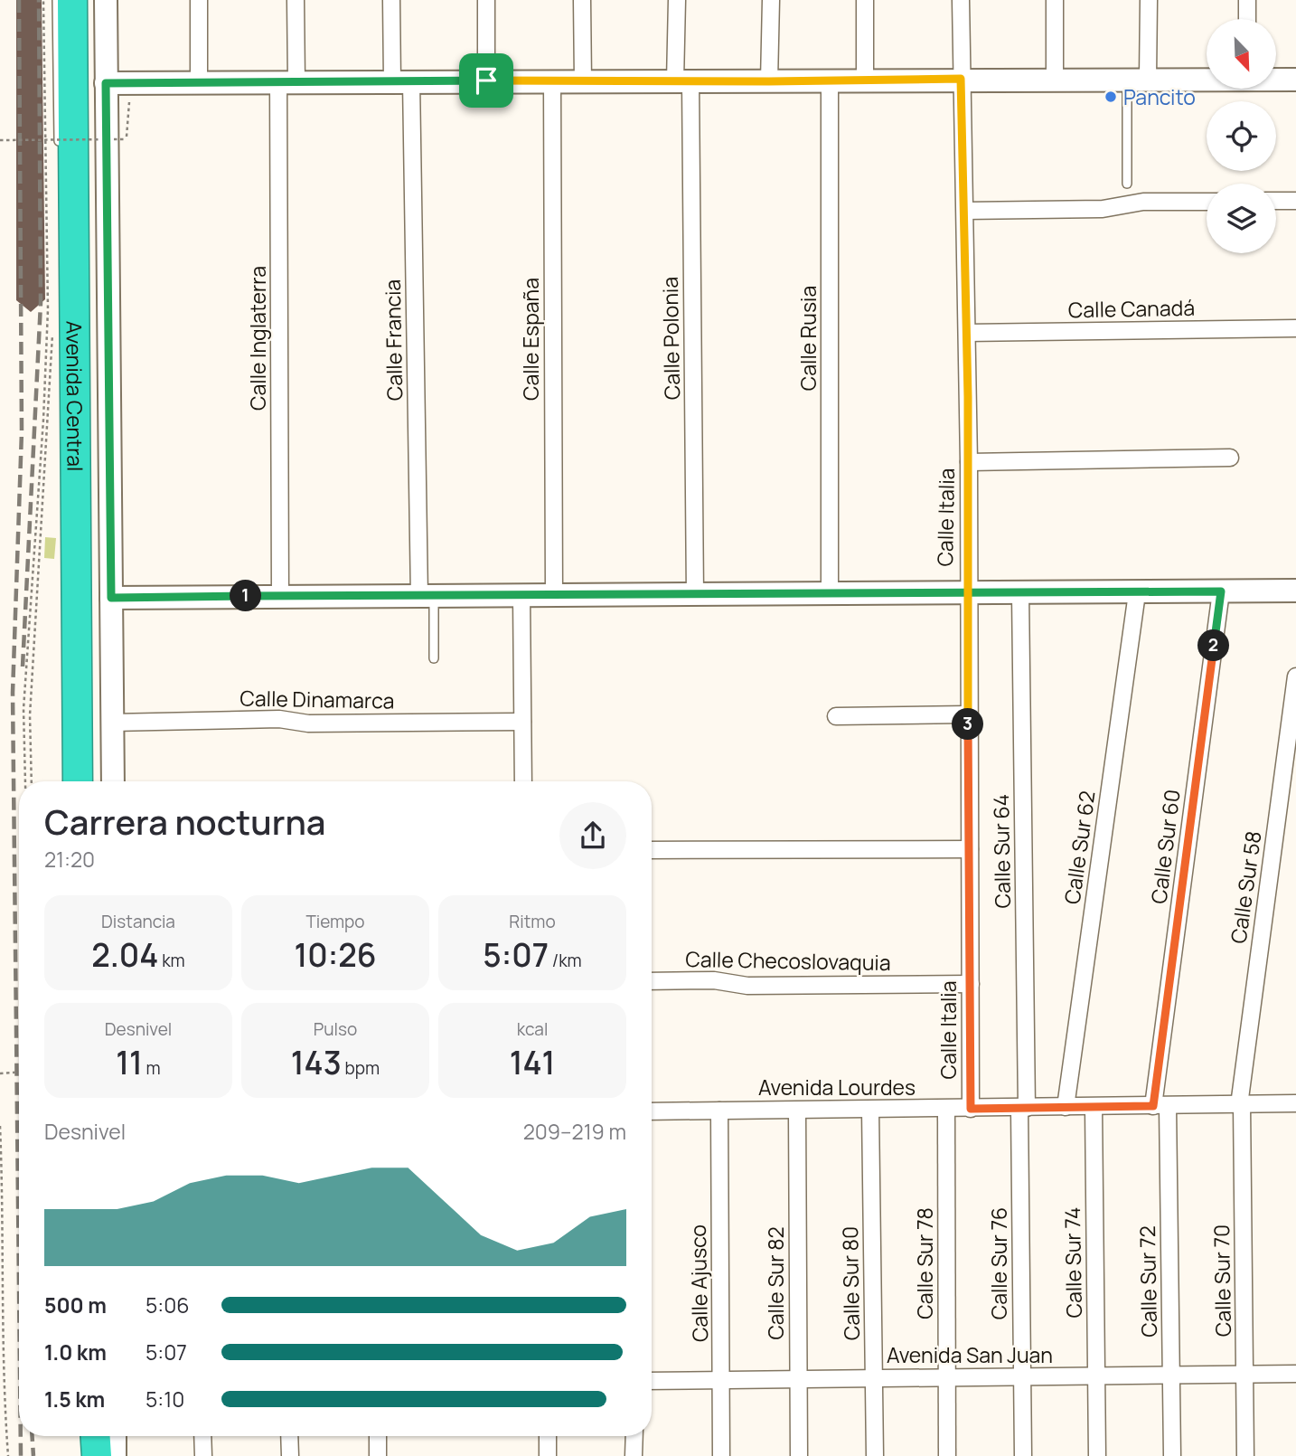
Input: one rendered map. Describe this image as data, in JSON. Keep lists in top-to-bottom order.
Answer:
{
  "streets": {
    "highway": ["Avenida Central"],
    "street": [
      "Calle Canadá",
      "Calle Inglaterra",
      "Calle Polonia",
      "Calle Rusia",
      "Calle España",
      "Calle Francia",
      "Calle Italia",
      "Calle Dinamarca",
      "Calle Sur 60",
      "Calle Sur 62",
      "Calle Sur 64",
      "Calle Sur 58",
      "Calle Checoslovaquia",
      "Avenida Lourdes",
      "Calle Sur 74",
      "Calle Sur 78",
      "Calle Sur 76",
      "Calle Sur 70",
      "Calle Sur 72",
      "Calle Ajusco",
      "Calle Sur 82",
      "Calle Sur 80",
      "Avenida San Juan"
    ]
  },
  "crossings": [
    ["Calle Canadá", "Calle Italia"],
    ["Avenida Central", "Calle Dinamarca"],
    ["Calle Italia", "Calle Checoslovaquia"],
    ["Calle Italia", "Avenida Lourdes"],
    ["Calle Sur 60", "Avenida Lourdes"],
    ["Calle Sur 60", "Calle Sur 72"],
    ["Calle Sur 62", "Avenida Lourdes"],
    ["Calle Sur 64", "Avenida Lourdes"],
    ["Calle Sur 64", "Calle Sur 76"],
    ["Calle Sur 58", "Avenida Lourdes"],
    ["Calle Sur 58", "Calle Sur 70"],
    ["Avenida Lourdes", "Calle Sur 74"],
    ["Avenida Lourdes", "Calle Sur 78"],
    ["Avenida Lourdes", "Calle Sur 76"],
    ["Avenida Lourdes", "Calle Sur 70"],
    ["Avenida Lourdes", "Calle Sur 72"],
    ["Avenida Lourdes", "Calle Ajusco"],
    ["Avenida Lourdes", "Calle Sur 82"],
    ["Avenida Lourdes", "Calle Sur 80"],
    ["Calle Sur 74", "Avenida San Juan"],
    ["Calle Sur 78", "Avenida San Juan"],
    ["Calle Sur 76", "Avenida San Juan"],
    ["Calle Sur 70", "Avenida San Juan"],
    ["Calle Sur 72", "Avenida San Juan"],
    ["Calle Ajusco", "Avenida San Juan"],
    ["Calle Sur 82", "Avenida San Juan"],
    ["Calle Sur 80", "Avenida San Juan"]
  ],
  "places": ["Pancito"],
  "north": "bottom right",
  "page": {
    "pins": ["1", "2", "3"],
    "heading": ["Carrera nocturna", "21:20"],
    "stats": [
      ["Distancia", "2.04 km"],
      ["Tiempo", "10:26"],
      ["Ritmo", "5:07 /km"],
      ["Desnivel", "11 m"],
      ["Pulso", "143 bpm"],
      ["kcal", "141"]
    ],
    "chart": ["Desnivel", "209–219 m"],
    "list": [
      {
        "name": "500 m",
        "note": "5:06"
      },
      {
        "name": "1.0 km",
        "note": "5:07"
      },
      {
        "name": "1.5 km",
        "note": "5:10"
      }
    ]
  }
}
